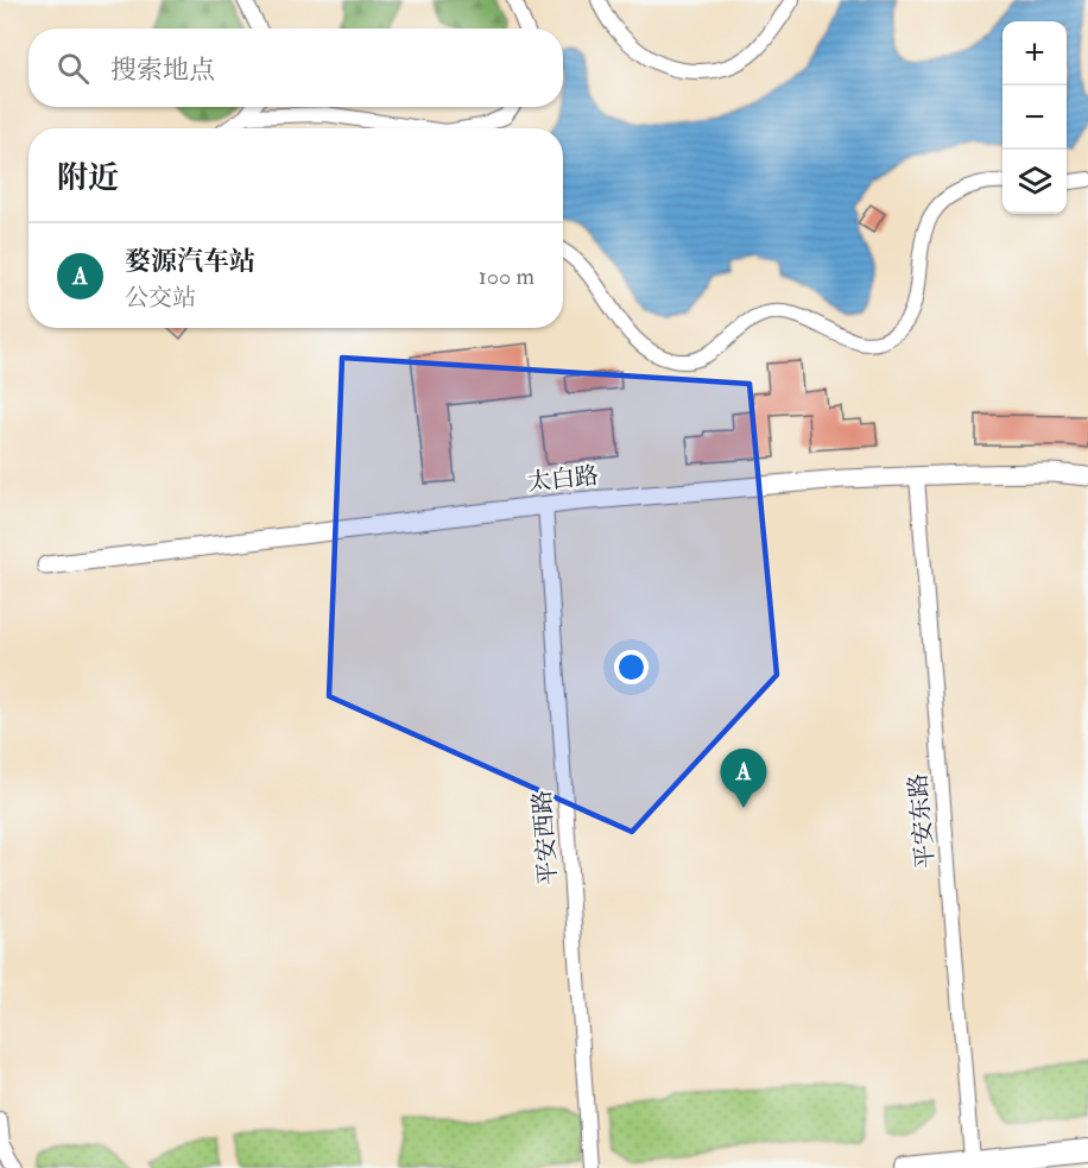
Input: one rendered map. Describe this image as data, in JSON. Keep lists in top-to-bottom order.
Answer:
{
  "streets": {
    "street": ["太白路", "平安东路", "平安西路"]
  },
  "crossings": [
    ["太白路", "平安东路"],
    ["太白路", "平安西路"]
  ],
  "page": {
    "map_buttons": ["+", "−"],
    "search": "搜索地点",
    "heading": "附近",
    "list": [
      {
        "mark": "A",
        "name": "婺源汽车站",
        "note": "公交站",
        "value": "100 m"
      }
    ],
    "pins": "A"
  }
}
